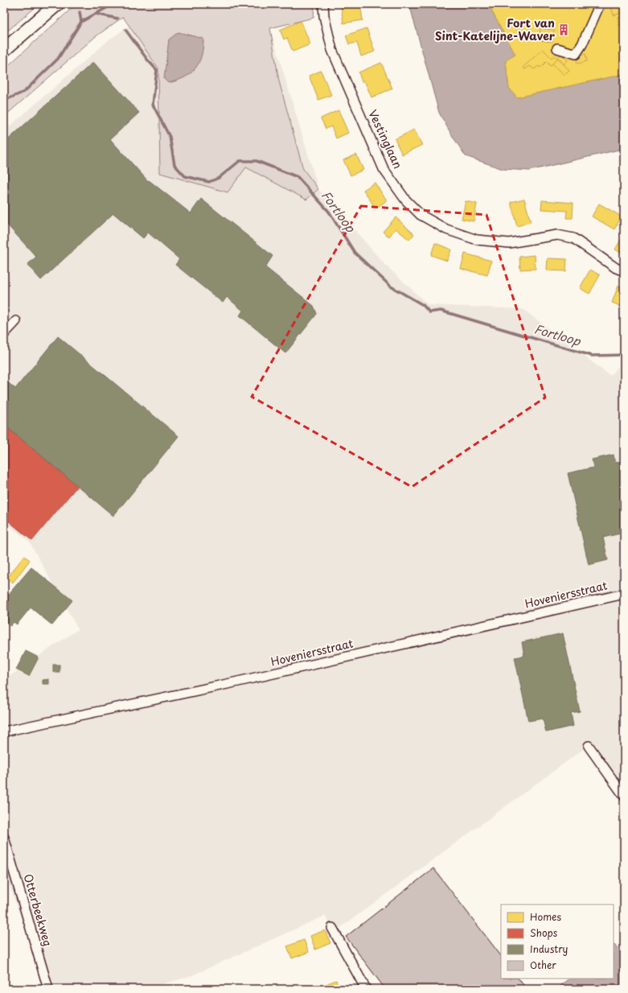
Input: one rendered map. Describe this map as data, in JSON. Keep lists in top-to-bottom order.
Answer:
{
  "streets": {
    "street": ["Vestinglaan", "Hoveniersstraat", "Otterbeekweg"]
  },
  "water": ["Fortloop"],
  "places": {
    "building": ["Fort van Sint-Katelijne-Waver"]
  },
  "legend": [
    "Homes",
    "Shops",
    "Industry",
    "Other"
  ]
}
